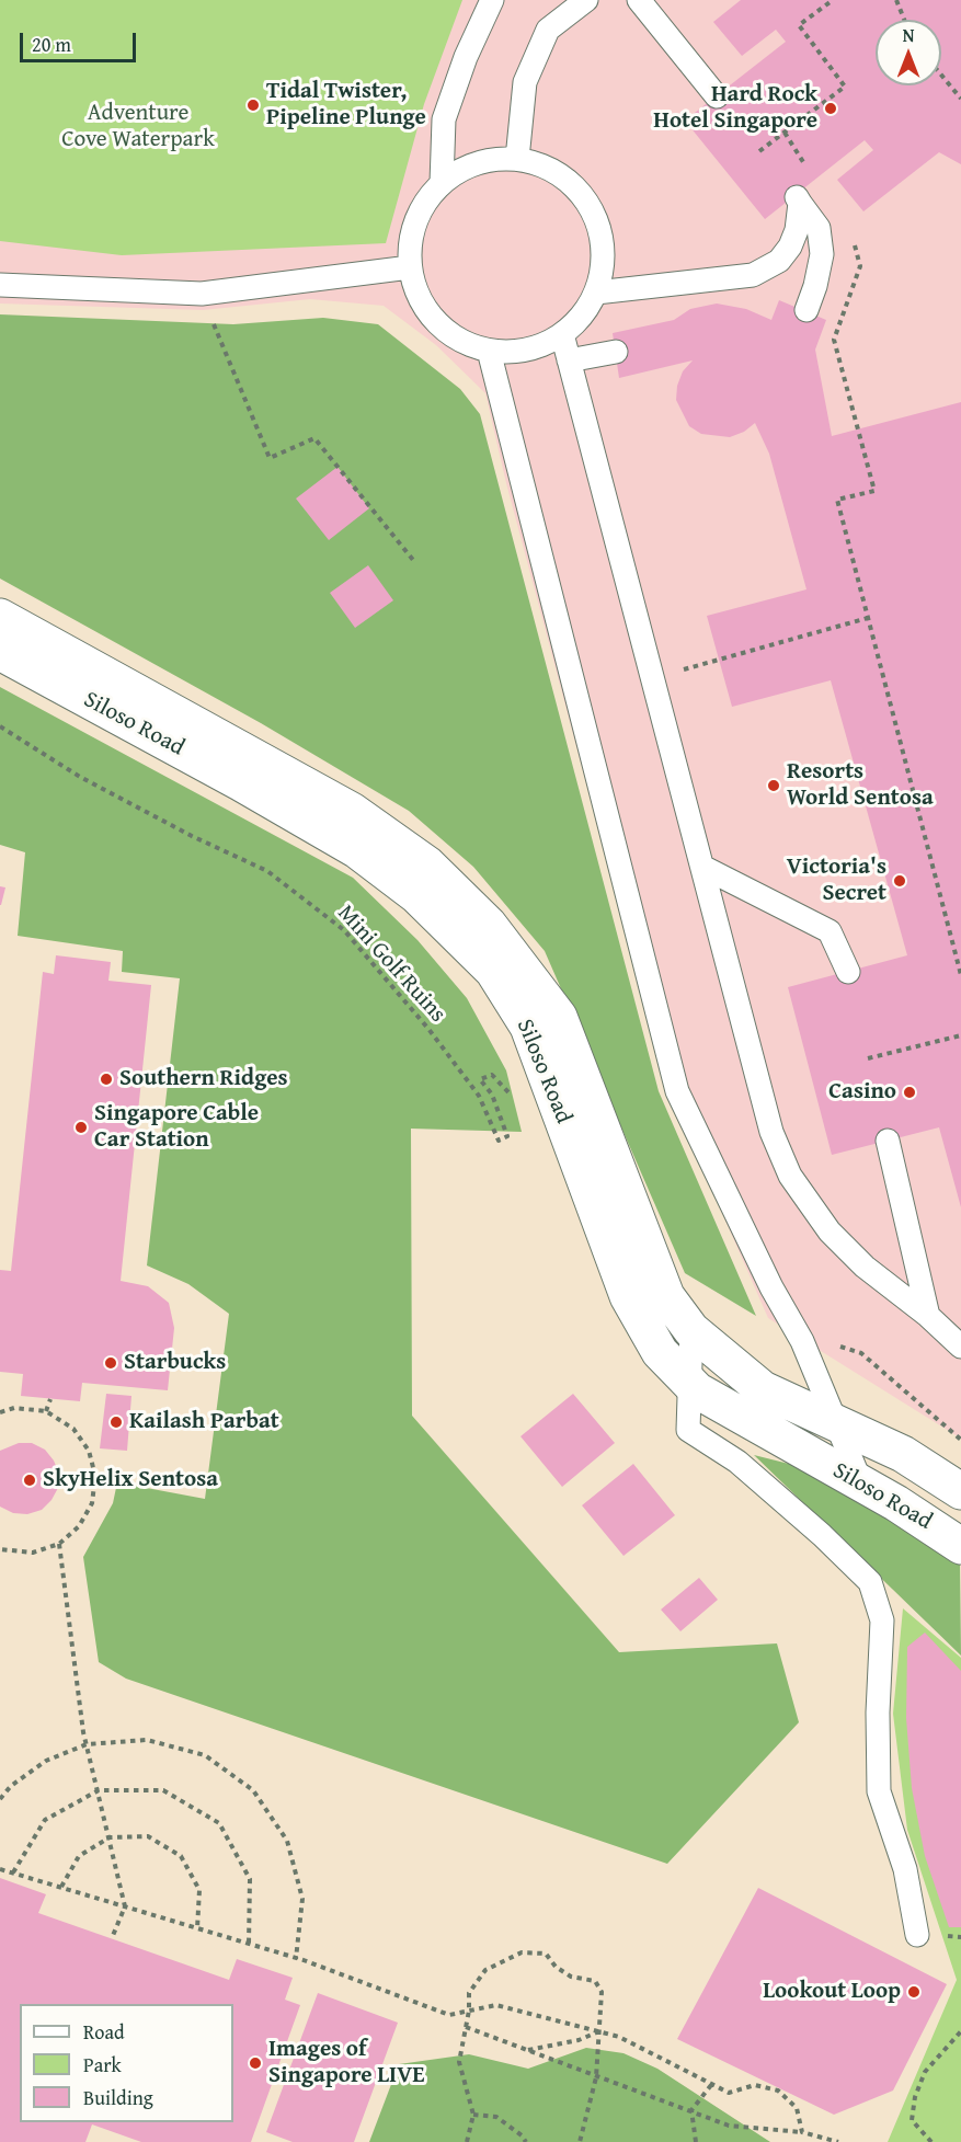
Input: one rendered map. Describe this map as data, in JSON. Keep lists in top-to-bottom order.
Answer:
{
  "streets": {
    "street": ["Siloso Road"],
    "path": ["Mini Golf Ruins"]
  },
  "parks": ["Adventure Cove Waterpark"],
  "places": [
    "Tidal Twister, Pipeline Plunge",
    "Hard Rock Hotel Singapore",
    "Resorts World Sentosa",
    "Victoria's Secret",
    "Southern Ridges",
    "Casino",
    "Singapore Cable Car Station",
    "Starbucks",
    "Kailash Parbat",
    "SkyHelix Sentosa",
    "Lookout Loop",
    "Images of Singapore LIVE"
  ],
  "legend": ["Road", "Park", "Building"],
  "scale_bar": "20 m",
  "north": "top"
}
